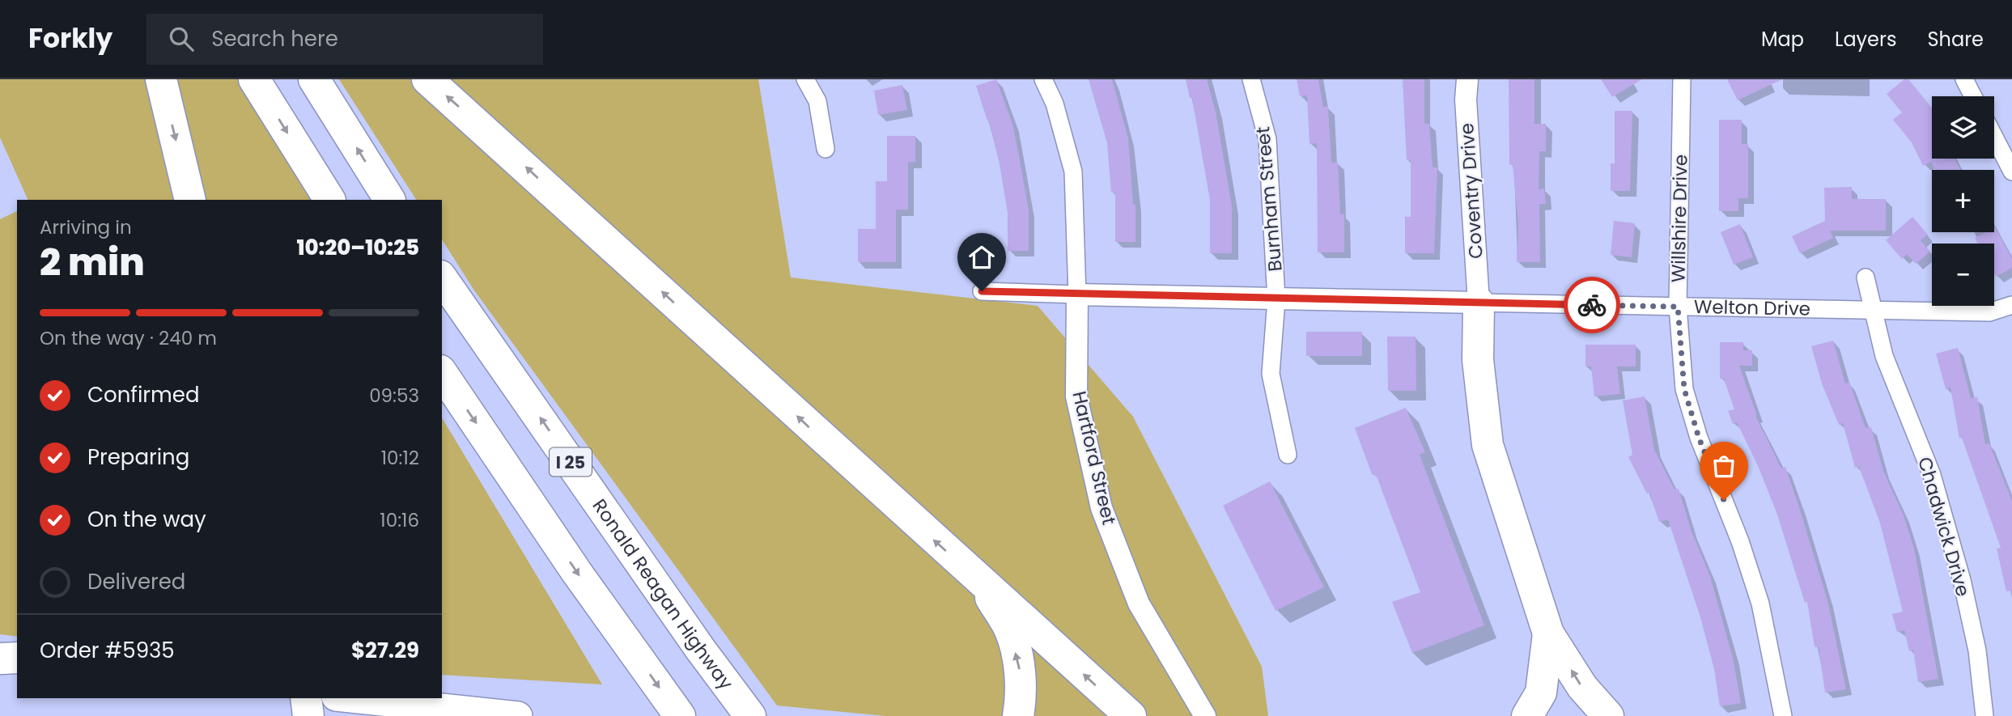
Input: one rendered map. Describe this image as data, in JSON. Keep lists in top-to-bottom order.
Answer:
{
  "streets": {
    "highway": ["I 25", "Ronald Reagan Highway"],
    "street": [
      "Coventry Drive",
      "Burnham Street",
      "Willshire Drive",
      "Welton Drive",
      "Hartford Street",
      "Chadwick Drive"
    ]
  },
  "crossings": [
    ["Coventry Drive", "Welton Drive"],
    ["Burnham Street", "Welton Drive"],
    ["Willshire Drive", "Welton Drive"],
    ["Welton Drive", "Hartford Street"],
    ["Welton Drive", "Chadwick Drive"]
  ],
  "page": {
    "header": "Forkly",
    "search": "Search here",
    "nav": ["Map", "Layers", "Share"],
    "map_buttons": ["+", "−"],
    "heading": ["2 min", "Arriving in", "10:20–10:25"],
    "panel": ["Order #5935", "$27.29"],
    "bar": "On the way · 240 m",
    "list": [
      ["Confirmed", "09:53"],
      ["Preparing", "10:12"],
      ["On the way", "10:16"],
      "Delivered"
    ]
  }
}
